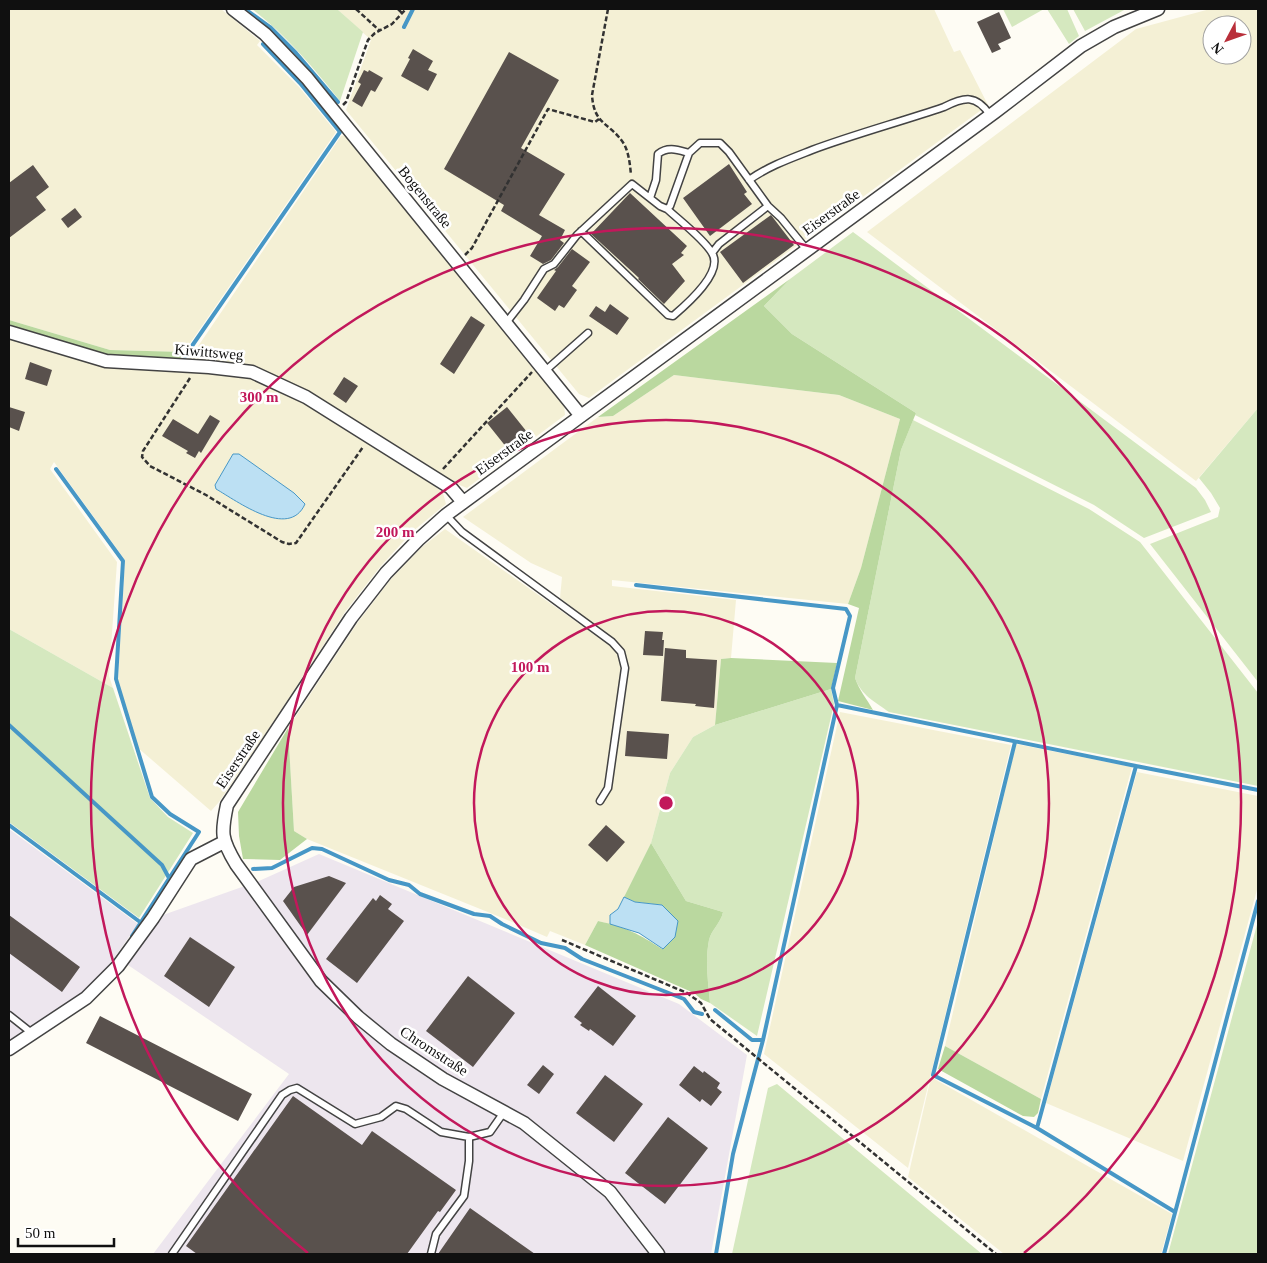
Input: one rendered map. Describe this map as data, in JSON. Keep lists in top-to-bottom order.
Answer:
{
  "streets": {
    "street": [
      "Bogenstraße",
      "Eiserstraße",
      "Kiwittsweg",
      "Chromstraße"
    ]
  },
  "crossings": [
    ["Bogenstraße", "Eiserstraße"],
    ["Eiserstraße", "Kiwittsweg"],
    ["Eiserstraße", "Chromstraße"]
  ],
  "scale_bar": "50 m",
  "north": "bottom left",
  "rings": ["300 m", "200 m", "100 m"]
}
